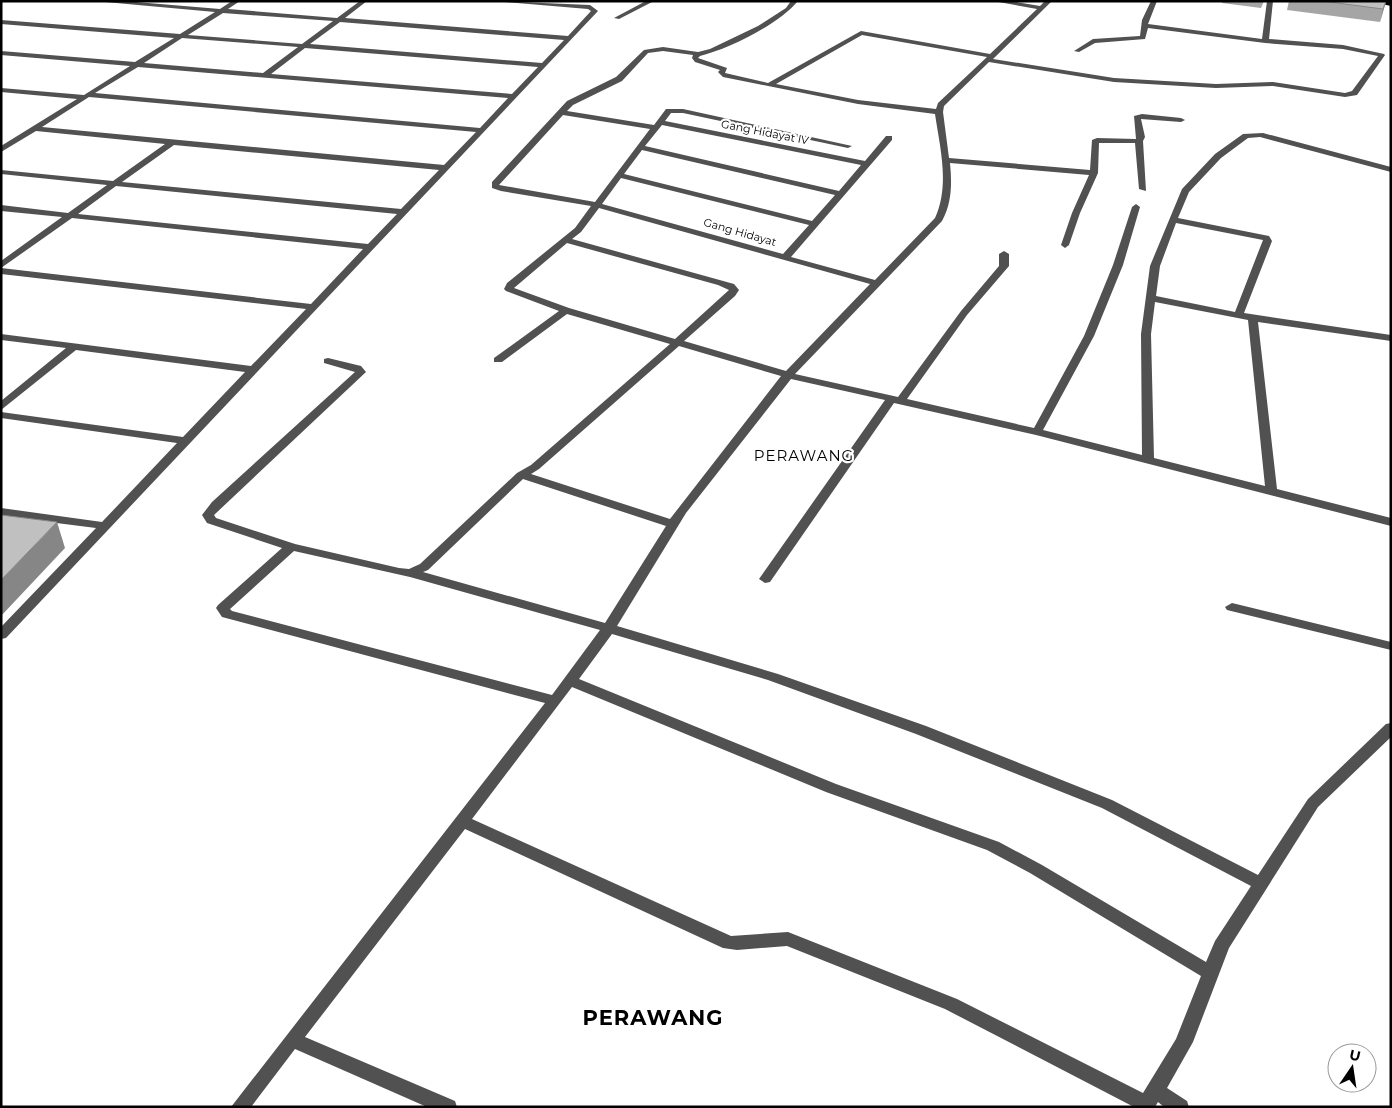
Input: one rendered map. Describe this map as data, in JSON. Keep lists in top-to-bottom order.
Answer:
{
  "streets": {
    "street": ["Gang Hidayat IV", "Gang Hidayat"]
  },
  "crossings": [
    ["Gang Hidayat IV", "Gang Hidayat"]
  ],
  "districts": ["PERAWANG", "PERAWANG"],
  "north": "top"
}
